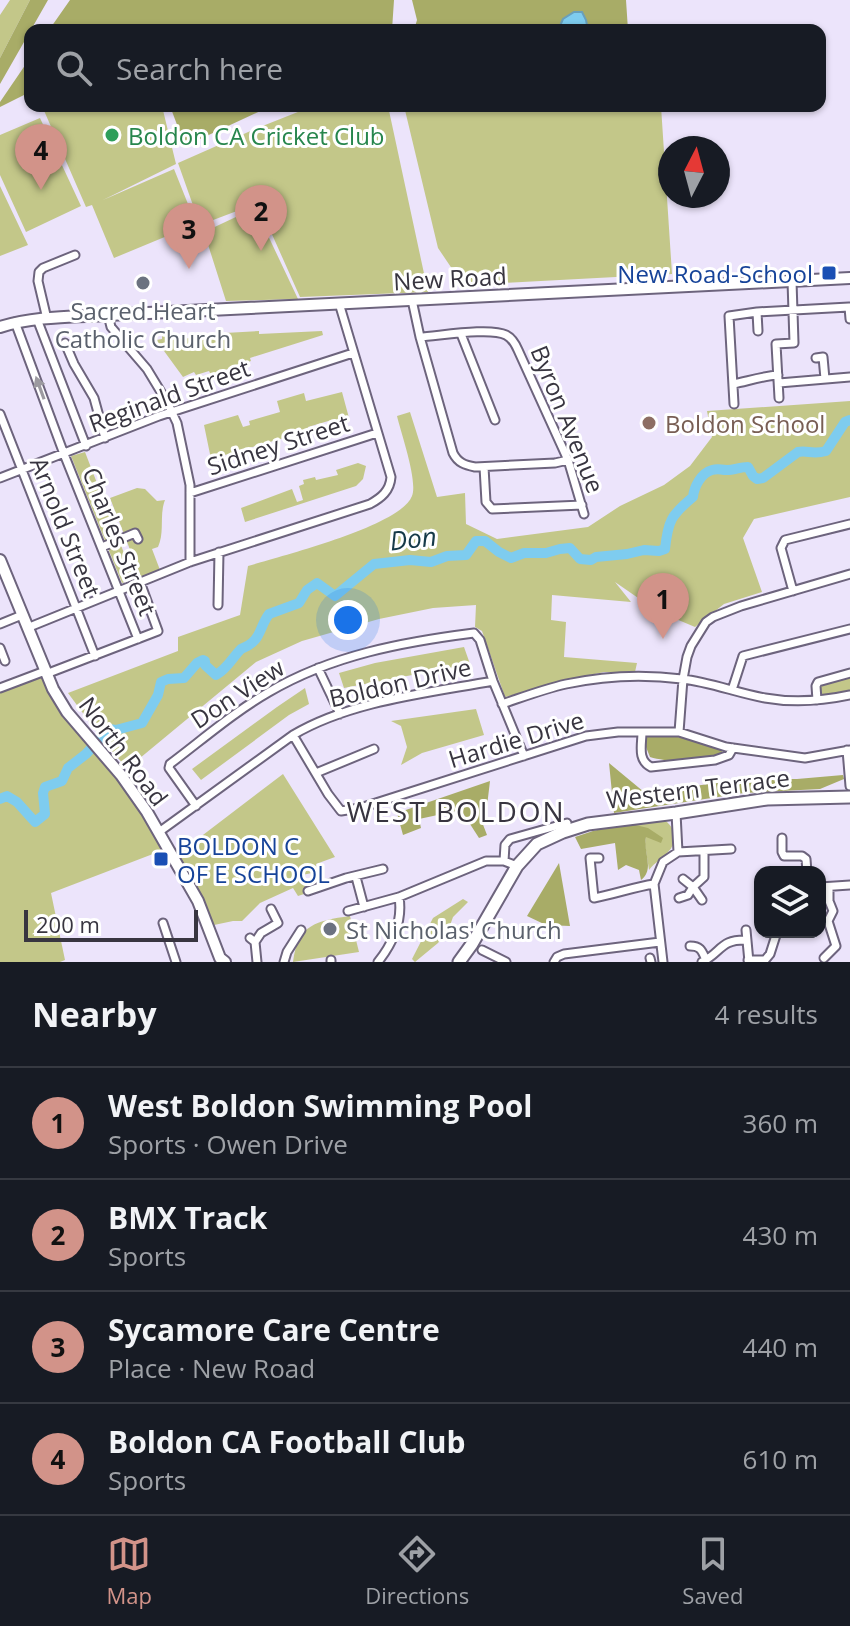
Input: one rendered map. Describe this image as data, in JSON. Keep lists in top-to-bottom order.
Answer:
{
  "streets": {
    "main road": ["New Road", "North Road", "Western Terrace"],
    "street": [
      "Reginald Street",
      "Byron Avenue",
      "Sidney Street",
      "Arnold Street",
      "Charles Street",
      "Boldon Drive",
      "Don View",
      "Hardie Drive"
    ]
  },
  "crossings": [
    ["New Road", "Charles Street"],
    ["Reginald Street", "Arnold Street"],
    ["Reginald Street", "Charles Street"],
    ["Boldon Drive", "Don View"],
    ["Boldon Drive", "North Road"]
  ],
  "districts": ["WEST BOLDON"],
  "water": ["Don"],
  "places": {
    "other": [
      "Boldon CA Cricket Club",
      "Sacred Heart Catholic Church",
      "Boldon School",
      "St Nicholas' Church"
    ],
    "transit": ["New Road-School", "BOLDON C OF E SCHOOL"]
  },
  "scale_bar": "200 m",
  "north": "top",
  "page": {
    "search": "Search here",
    "pins": [
      "4",
      "2",
      "3",
      "1"
    ],
    "scale": "200 m",
    "heading": ["Nearby", "4 results"],
    "list": [
      {
        "mark": "1",
        "name": "West Boldon Swimming Pool",
        "note": "Sports · Owen Drive",
        "value": "360 m"
      },
      {
        "mark": "2",
        "name": "BMX Track",
        "note": "Sports",
        "value": "430 m"
      },
      {
        "mark": "3",
        "name": "Sycamore Care Centre",
        "note": "Place · New Road",
        "value": "440 m"
      },
      {
        "mark": "4",
        "name": "Boldon CA Football Club",
        "note": "Sports",
        "value": "610 m"
      }
    ],
    "nav": ["Map", "Directions", "Saved"]
  }
}
